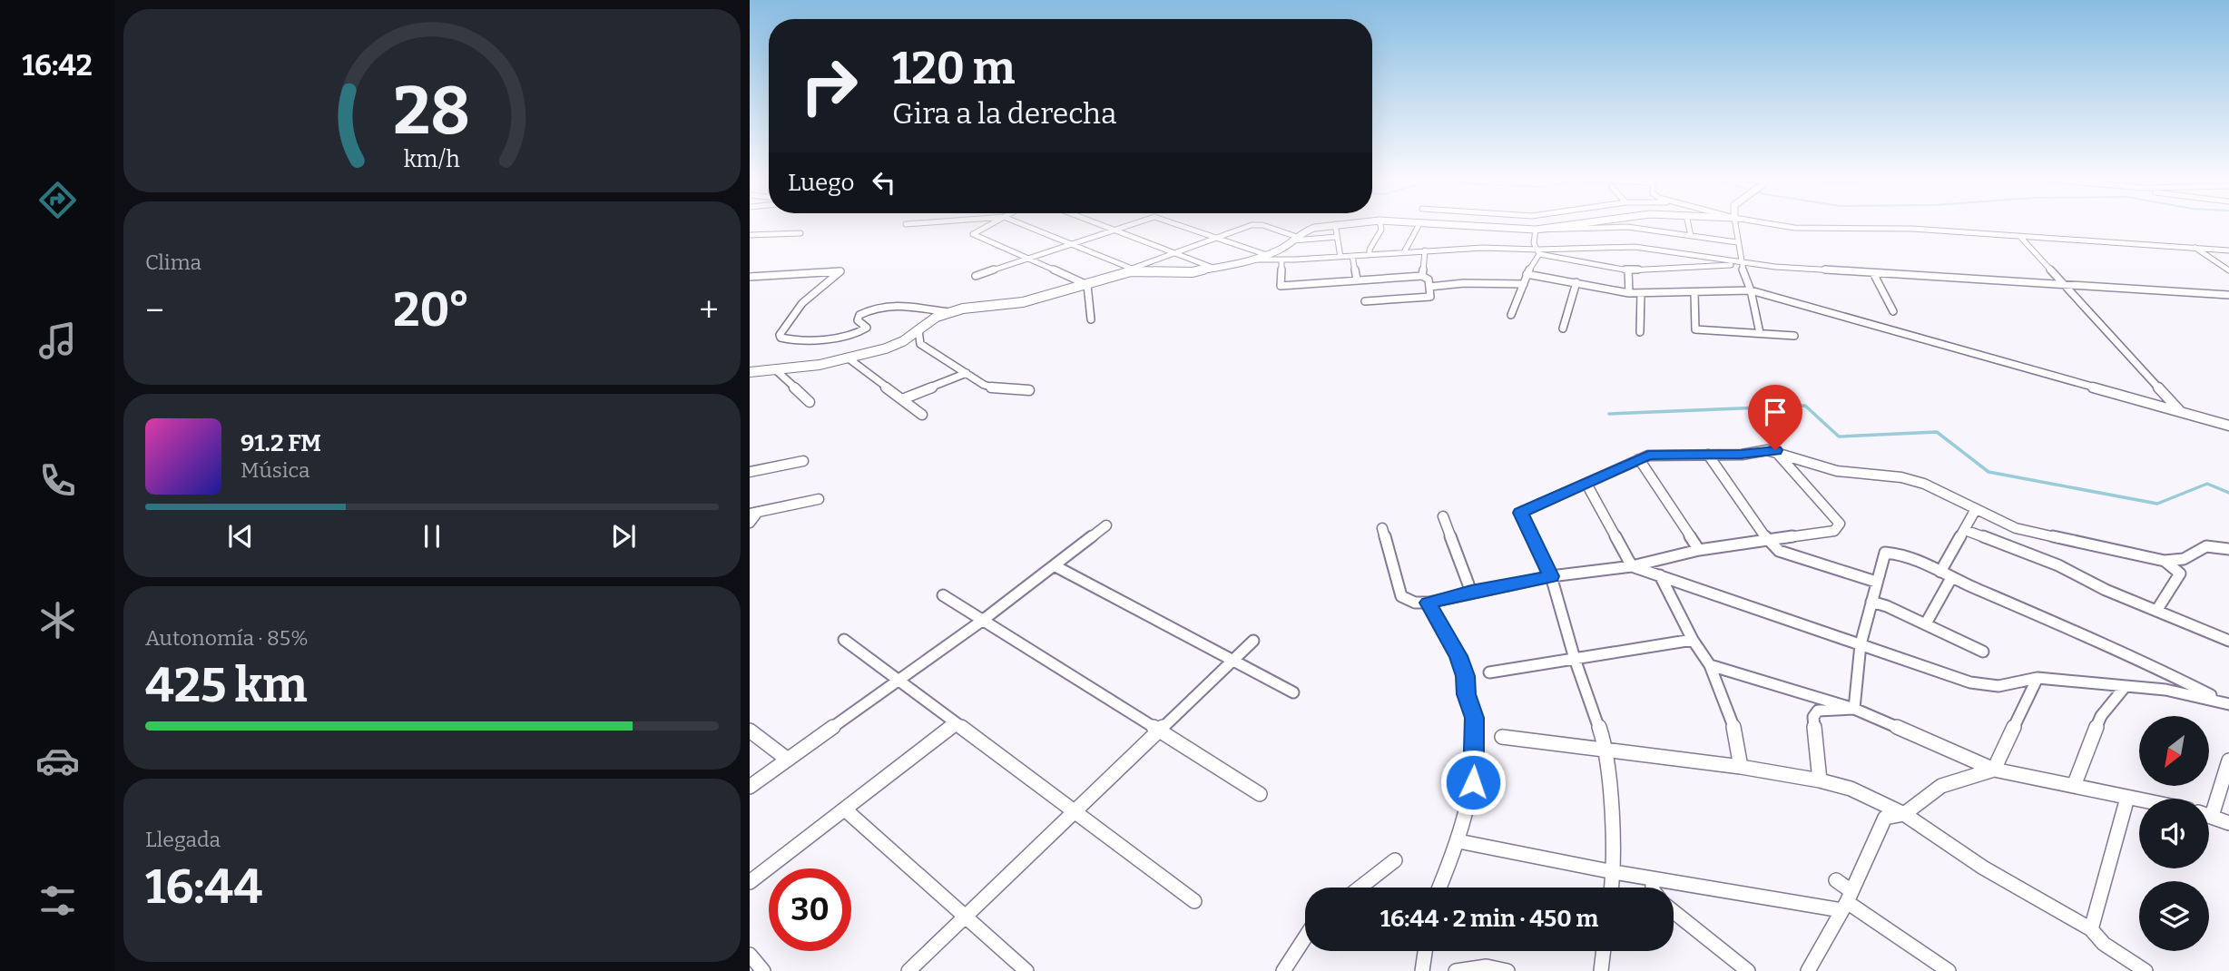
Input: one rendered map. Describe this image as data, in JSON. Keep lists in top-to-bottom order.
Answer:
{
  "north": "bottom left",
  "page": {
    "tabs": "16:42",
    "turn": ["120 m", "Gira a la derecha"],
    "then": "Luego",
    "tile": [
      "Clima",
      ["Autonomía · 85%", "425 km"],
      ["Llegada", "16:44"]
    ],
    "heat": ["−", "20°", "+"],
    "song": ["91.2 FM", "Música"],
    "limit": "30",
    "trip": "16:44 · 2 min · 450 m",
    "gauge": ["28", "km/h"]
  }
}
